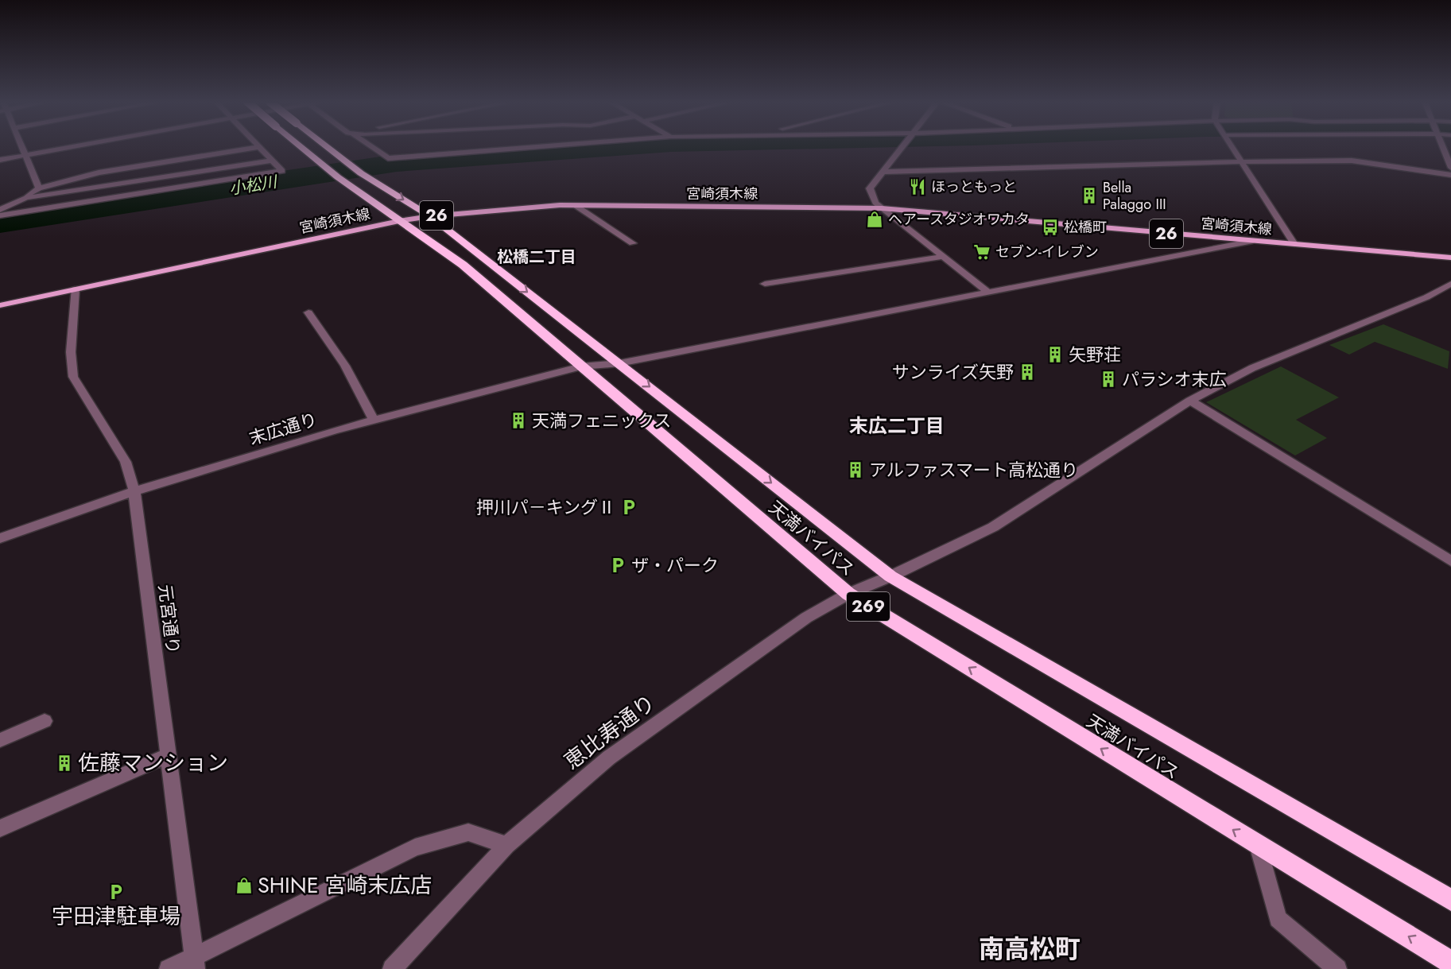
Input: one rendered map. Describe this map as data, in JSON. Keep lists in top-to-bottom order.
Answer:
{
  "streets": {
    "highway": ["天満バイパス", "269"],
    "main road": ["宮崎須木線", "26"],
    "street": ["末広通り", "元宮通り", "恵比寿通り"]
  },
  "crossings": [
    ["宮崎須木線", "末広通り"],
    ["宮崎須木線", "天満バイパス"],
    ["宮崎須木線", "元宮通り"],
    ["末広通り", "天満バイパス"],
    ["末広通り", "元宮通り"],
    ["天満バイパス", "恵比寿通り"]
  ],
  "districts": ["松橋二丁目", "末広二丁目", "南高松町"],
  "water": ["小松川"],
  "places": {
    "restaurant": ["ほっともっと"],
    "building": [
      "Bella Palaggo III",
      "矢野荘",
      "サンライズ矢野",
      "パラシオ末広",
      "天満フェニックス",
      "アルファスマート高松通り",
      "佐藤マンション"
    ],
    "shop": ["ヘアースタジオワカタ", "SHINE 宮崎末広店"],
    "bus stop": ["松橋町"],
    "supermarket": ["セブン-イレブン"],
    "parking": ["押川パ－キングⅡ", "ザ・パーク", "宇田津駐車場"]
  }
}
